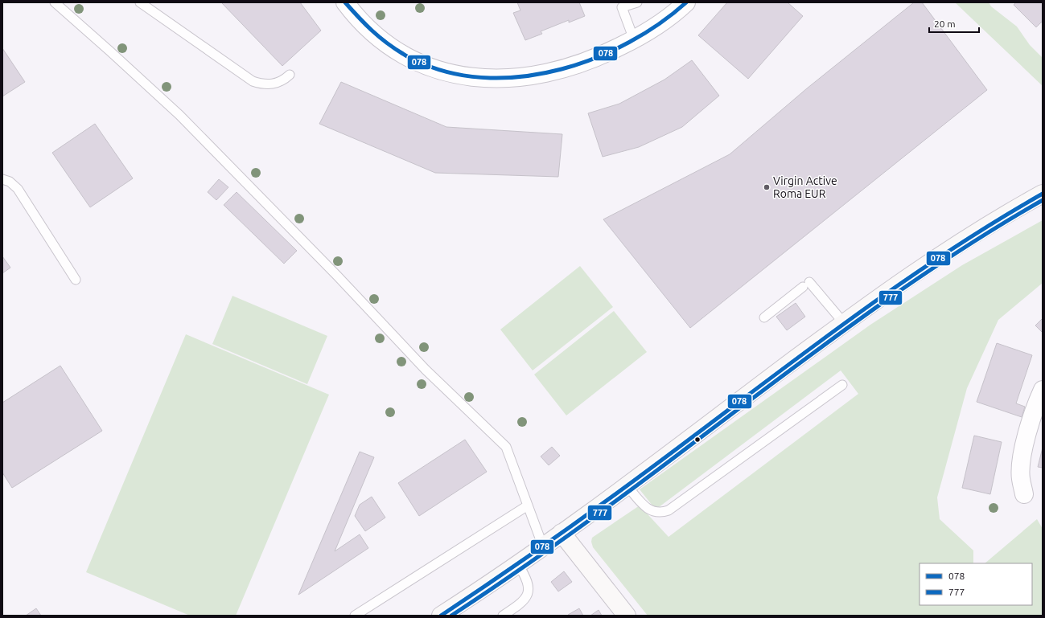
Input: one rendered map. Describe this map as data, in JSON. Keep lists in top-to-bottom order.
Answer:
{
  "places": ["Virgin Active Roma EUR"],
  "lines": ["transit line 078", "transit line 777"],
  "legend": ["078", "777"],
  "scale_bar": "20 m"
}
